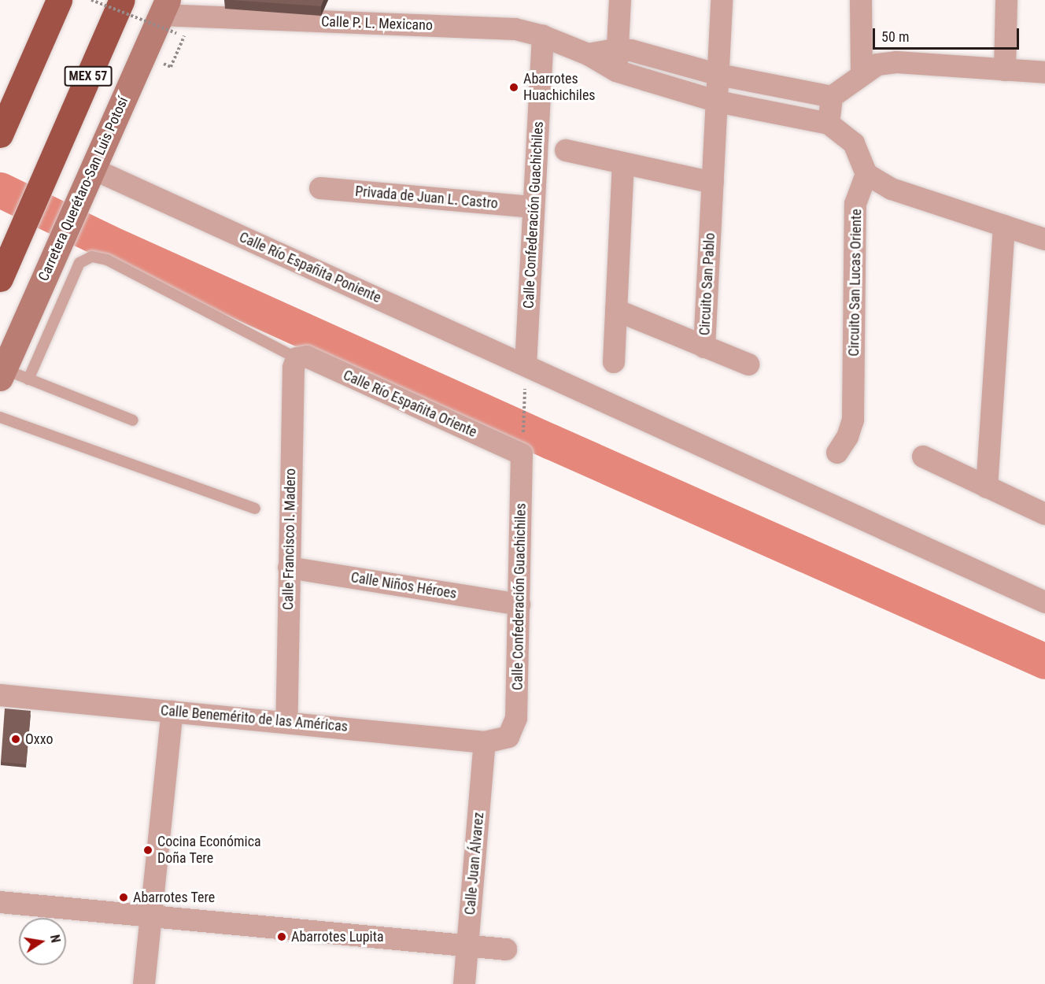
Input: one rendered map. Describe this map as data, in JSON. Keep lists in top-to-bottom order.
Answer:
{
  "streets": {
    "highway": ["MEX 57"],
    "main road": ["Carretera Querétaro-San Luis Potosí"],
    "street": [
      "Calle P. L. Mexicano",
      "Privada de Juan L. Castro",
      "Calle Confederación Guachichiles",
      "Calle Río Españita Poniente",
      "Circuito San Lucas Oriente",
      "Circuito San Pablo",
      "Calle Río Españita Oriente",
      "Calle Francisco I. Madero",
      "Calle Niños Héroes",
      "Calle Benemérito de las Américas",
      "Calle Juan Álvarez"
    ]
  },
  "crossings": [
    ["Calle P. L. Mexicano", "Carretera Querétaro-San Luis Potosí"],
    ["Calle P. L. Mexicano", "Calle Confederación Guachichiles"],
    ["Calle P. L. Mexicano", "Circuito San Pablo"],
    ["Carretera Querétaro-San Luis Potosí", "Calle Río Españita Poniente"],
    ["Privada de Juan L. Castro", "Calle Confederación Guachichiles"],
    ["Calle Confederación Guachichiles", "Calle Río Españita Poniente"],
    ["Calle Confederación Guachichiles", "Calle Río Españita Oriente"],
    ["Calle Confederación Guachichiles", "Calle Niños Héroes"],
    ["Calle Confederación Guachichiles", "Calle Benemérito de las Américas"],
    ["Calle Río Españita Oriente", "Calle Francisco I. Madero"],
    ["Calle Francisco I. Madero", "Calle Niños Héroes"],
    ["Calle Francisco I. Madero", "Calle Benemérito de las Américas"],
    ["Calle Benemérito de las Américas", "Calle Juan Álvarez"]
  ],
  "places": [
    "Abarrotes Huachichiles",
    "Oxxo",
    "Cocina Económica Doña Tere",
    "Abarrotes Tere",
    "Abarrotes Lupita"
  ],
  "scale_bar": "50 m",
  "north": "right"
}
